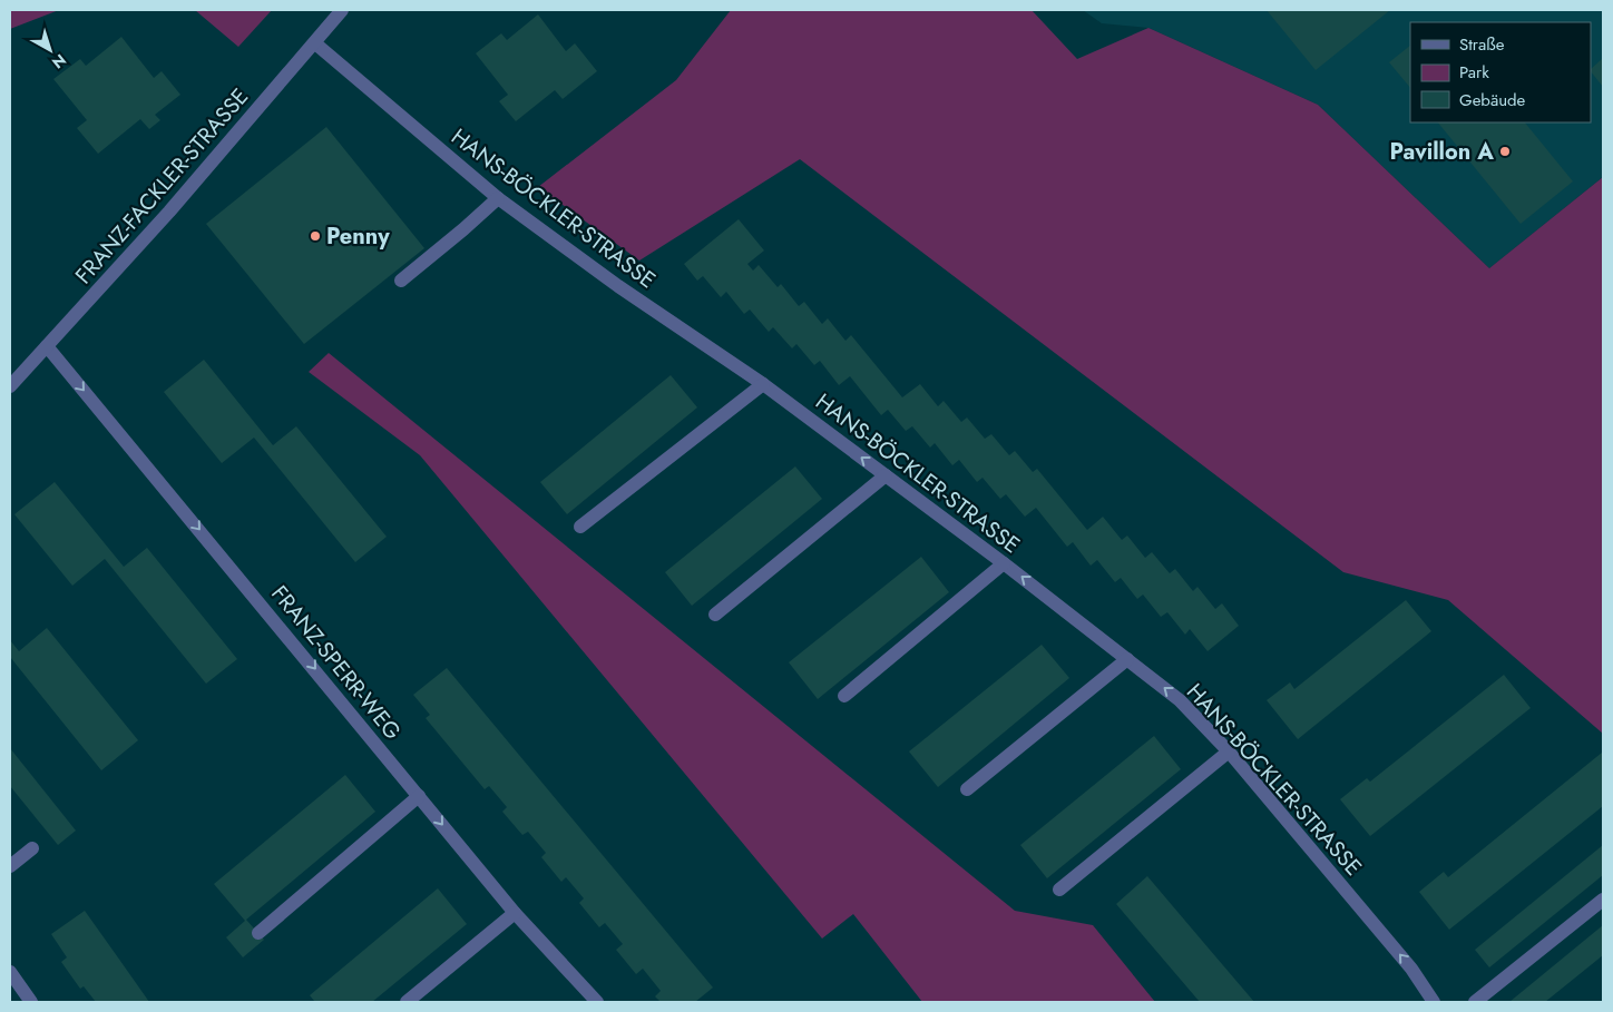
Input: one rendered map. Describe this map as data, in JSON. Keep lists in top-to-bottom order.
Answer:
{
  "streets": {
    "street": ["FRANZ-FACKLER-STRASSE", "HANS-BÖCKLER-STRASSE", "FRANZ-SPERR-WEG"]
  },
  "crossings": [
    ["FRANZ-FACKLER-STRASSE", "HANS-BÖCKLER-STRASSE"],
    ["FRANZ-FACKLER-STRASSE", "FRANZ-SPERR-WEG"]
  ],
  "one_way": ["HANS-BÖCKLER-STRASSE", "FRANZ-SPERR-WEG"],
  "places": ["Pavillon A", "Penny"],
  "legend": ["Straße", "Park", "Gebäude"],
  "north": "bottom right"
}
